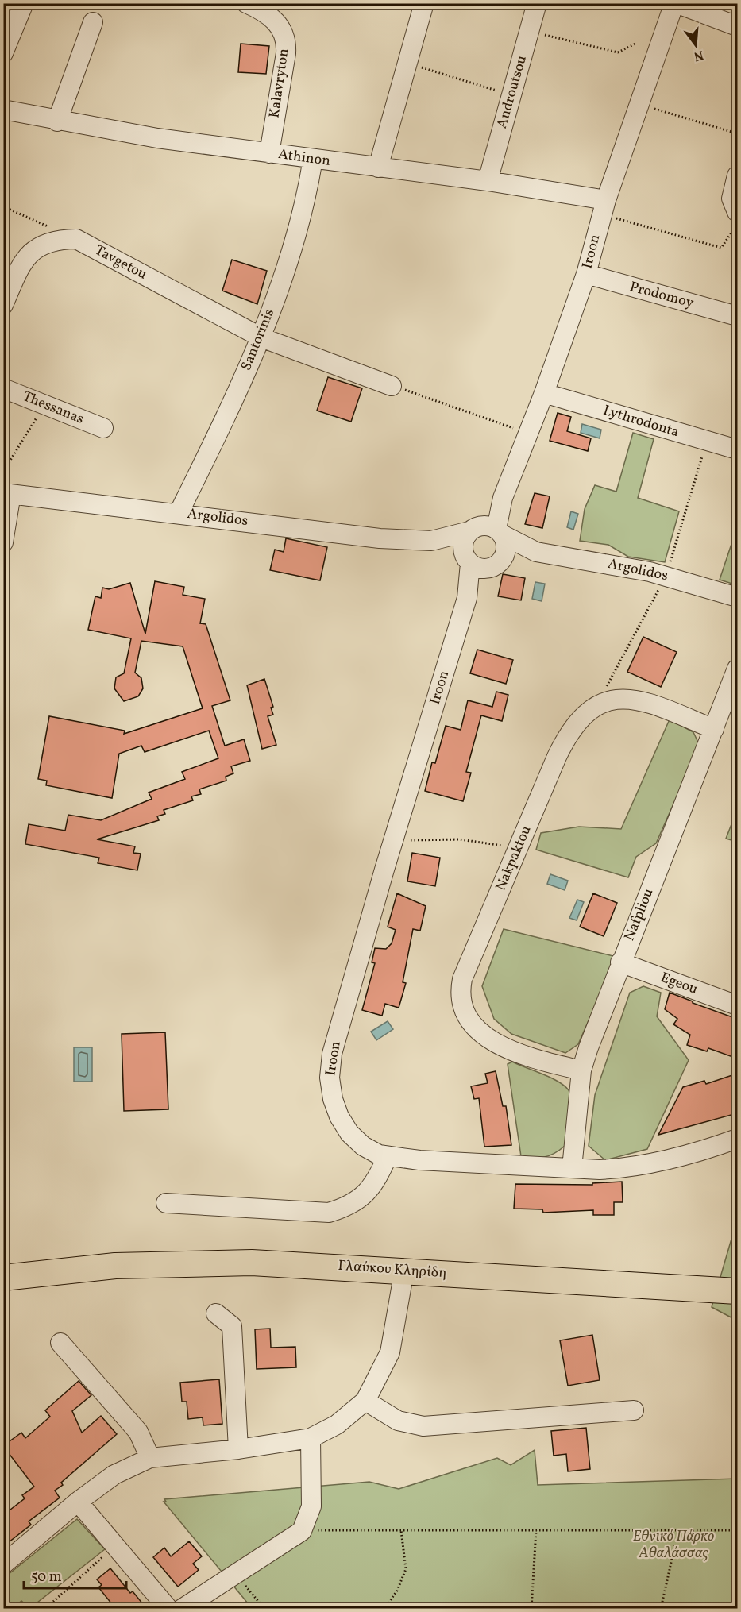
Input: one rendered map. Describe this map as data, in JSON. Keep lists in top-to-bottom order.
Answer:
{
  "streets": {
    "main road": ["Γλαύκου Κληρίδη"],
    "street": [
      "Kalavryton",
      "Androutsou",
      "Athinon",
      "Iroon",
      "Tavgetou",
      "Prodomoy",
      "Santorinis",
      "Thessanas",
      "Lythrodonta",
      "Argolidos",
      "Nakpaktou",
      "Nafpliou",
      "Egeou"
    ]
  },
  "crossings": [
    ["Kalavryton", "Athinon"],
    ["Androutsou", "Athinon"],
    ["Athinon", "Iroon"],
    ["Athinon", "Santorinis"],
    ["Iroon", "Prodomoy"],
    ["Iroon", "Lythrodonta"],
    ["Iroon", "Argolidos"],
    ["Iroon", "Nafpliou"],
    ["Tavgetou", "Santorinis"],
    ["Santorinis", "Argolidos"],
    ["Nakpaktou", "Nafpliou"],
    ["Nafpliou", "Egeou"]
  ],
  "parks": ["Εθνικό Πάρκο Αθαλάσσας"],
  "scale_bar": "50 m",
  "north": "bottom"
}
